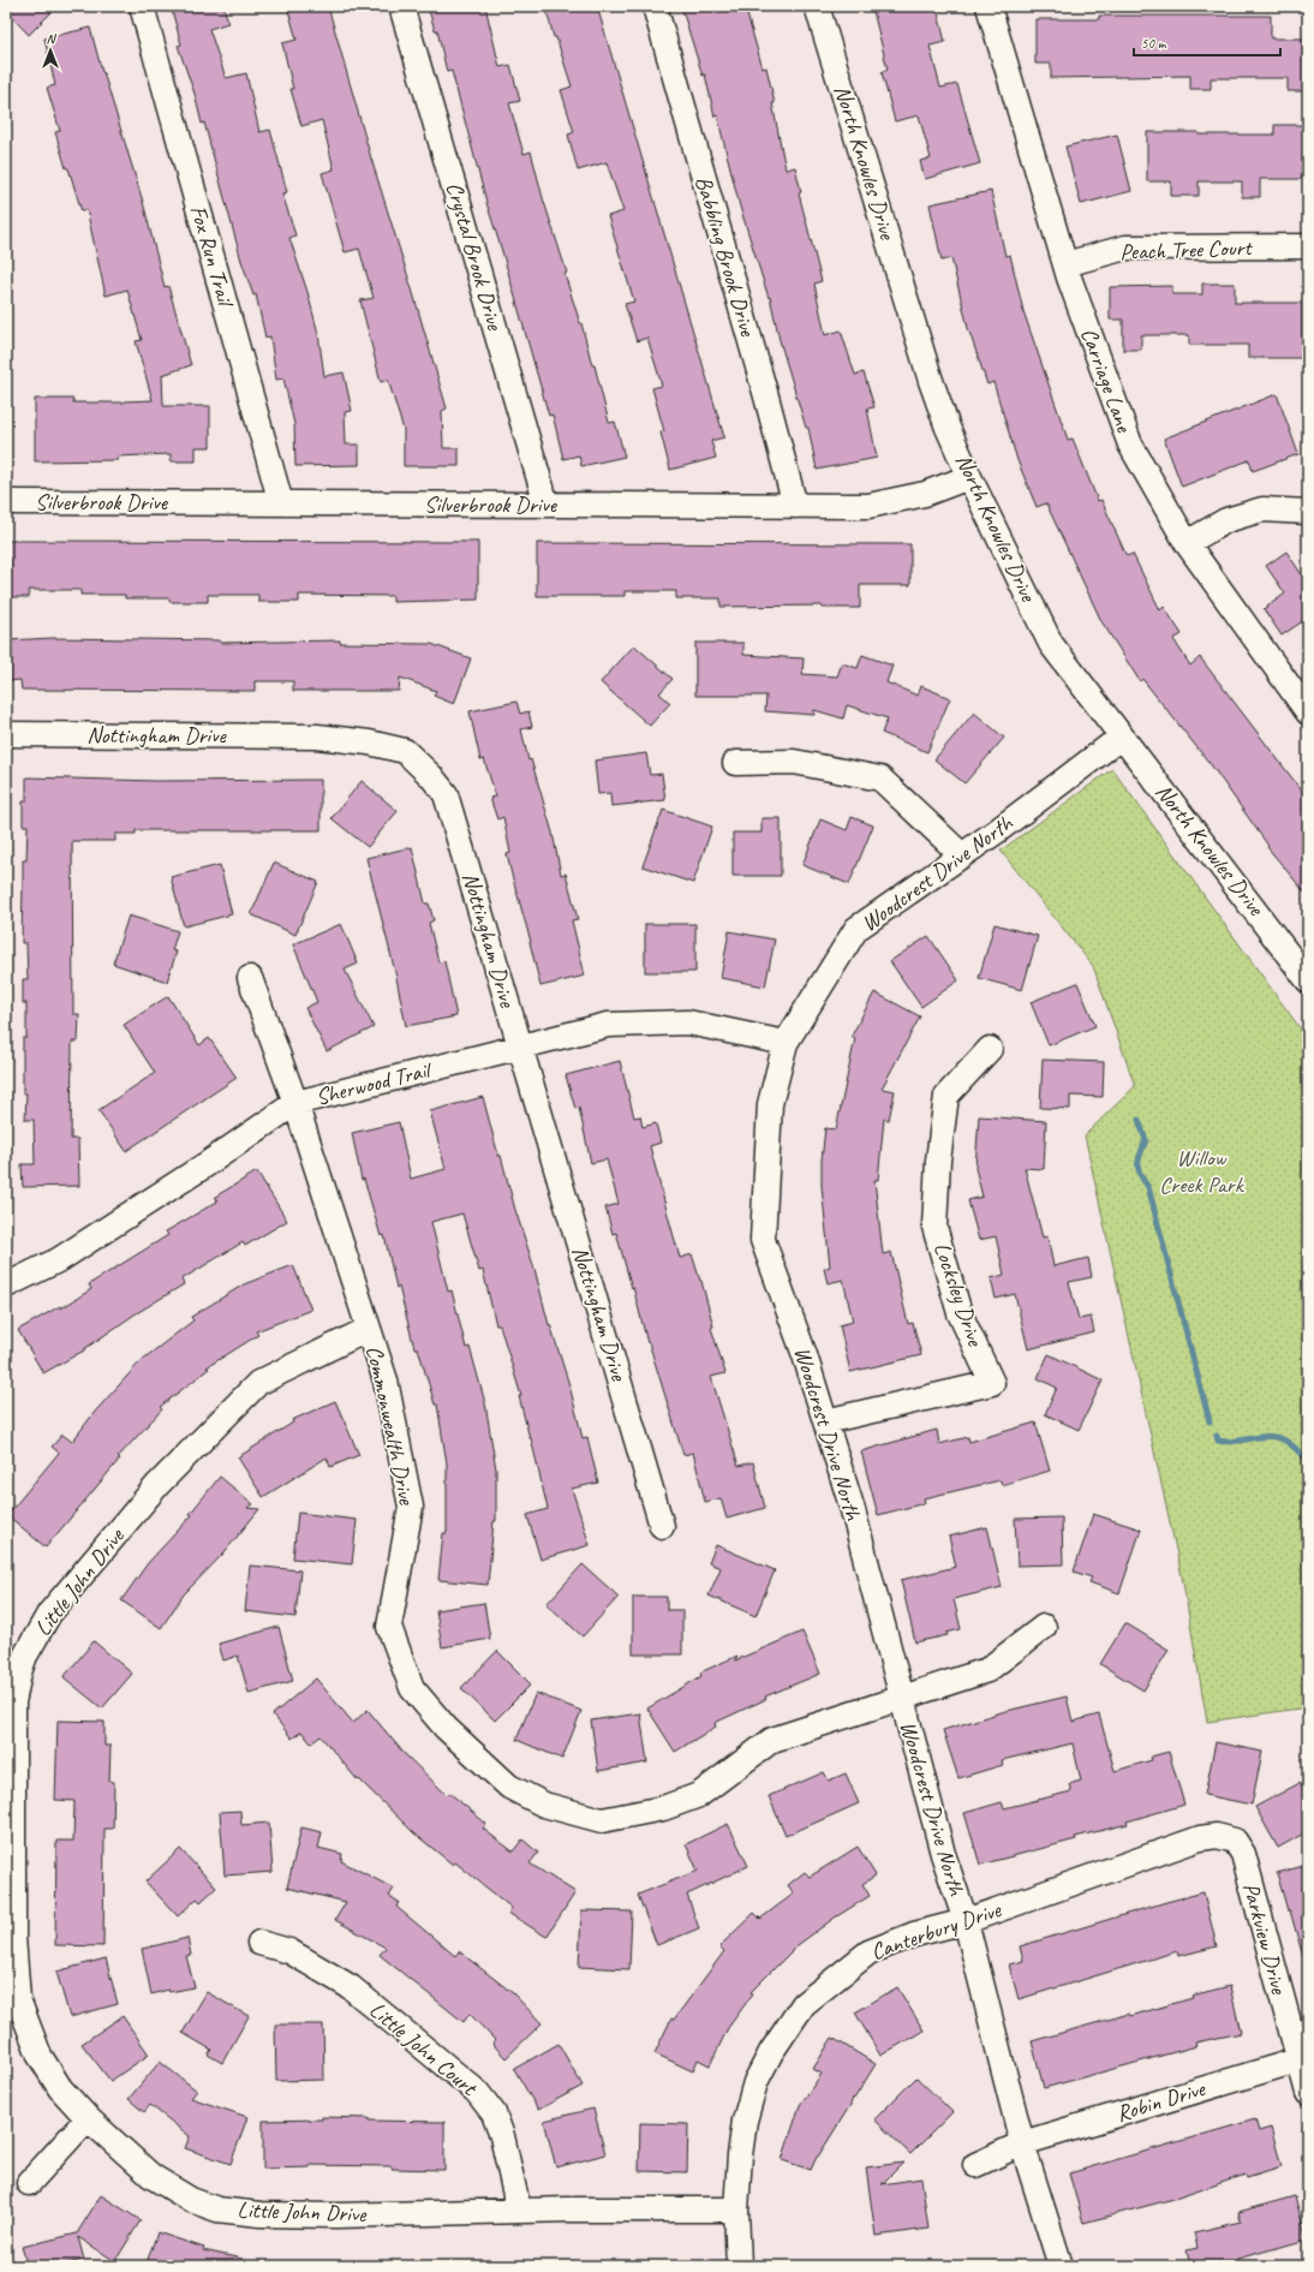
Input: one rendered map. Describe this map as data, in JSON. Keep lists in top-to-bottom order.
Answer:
{
  "streets": {
    "street": [
      "North Knowles Drive",
      "Peach Tree Court",
      "Fox Run Trail",
      "Crystal Brook Drive",
      "Babbling Brook Drive",
      "Carriage Lane",
      "Silverbrook Drive",
      "Nottingham Drive",
      "Woodcrest Drive North",
      "Sherwood Trail",
      "Locksley Drive",
      "Commonwealth Drive",
      "Little John Drive",
      "Canterbury Drive",
      "Parkview Drive",
      "Little John Court",
      "Robin Drive"
    ]
  },
  "crossings": [
    ["North Knowles Drive", "Silverbrook Drive"],
    ["North Knowles Drive", "Woodcrest Drive North"],
    ["Peach Tree Court", "Carriage Lane"],
    ["Fox Run Trail", "Silverbrook Drive"],
    ["Crystal Brook Drive", "Silverbrook Drive"],
    ["Babbling Brook Drive", "Silverbrook Drive"],
    ["Nottingham Drive", "Sherwood Trail"],
    ["Woodcrest Drive North", "Sherwood Trail"],
    ["Woodcrest Drive North", "Locksley Drive"],
    ["Woodcrest Drive North", "Commonwealth Drive"],
    ["Woodcrest Drive North", "Canterbury Drive"],
    ["Woodcrest Drive North", "Robin Drive"],
    ["Sherwood Trail", "Commonwealth Drive"],
    ["Commonwealth Drive", "Little John Drive"],
    ["Little John Drive", "Canterbury Drive"],
    ["Little John Drive", "Little John Court"],
    ["Canterbury Drive", "Parkview Drive"],
    ["Parkview Drive", "Robin Drive"]
  ],
  "parks": ["Willow Creek Park"],
  "scale_bar": "50 m",
  "north": "top"
}
